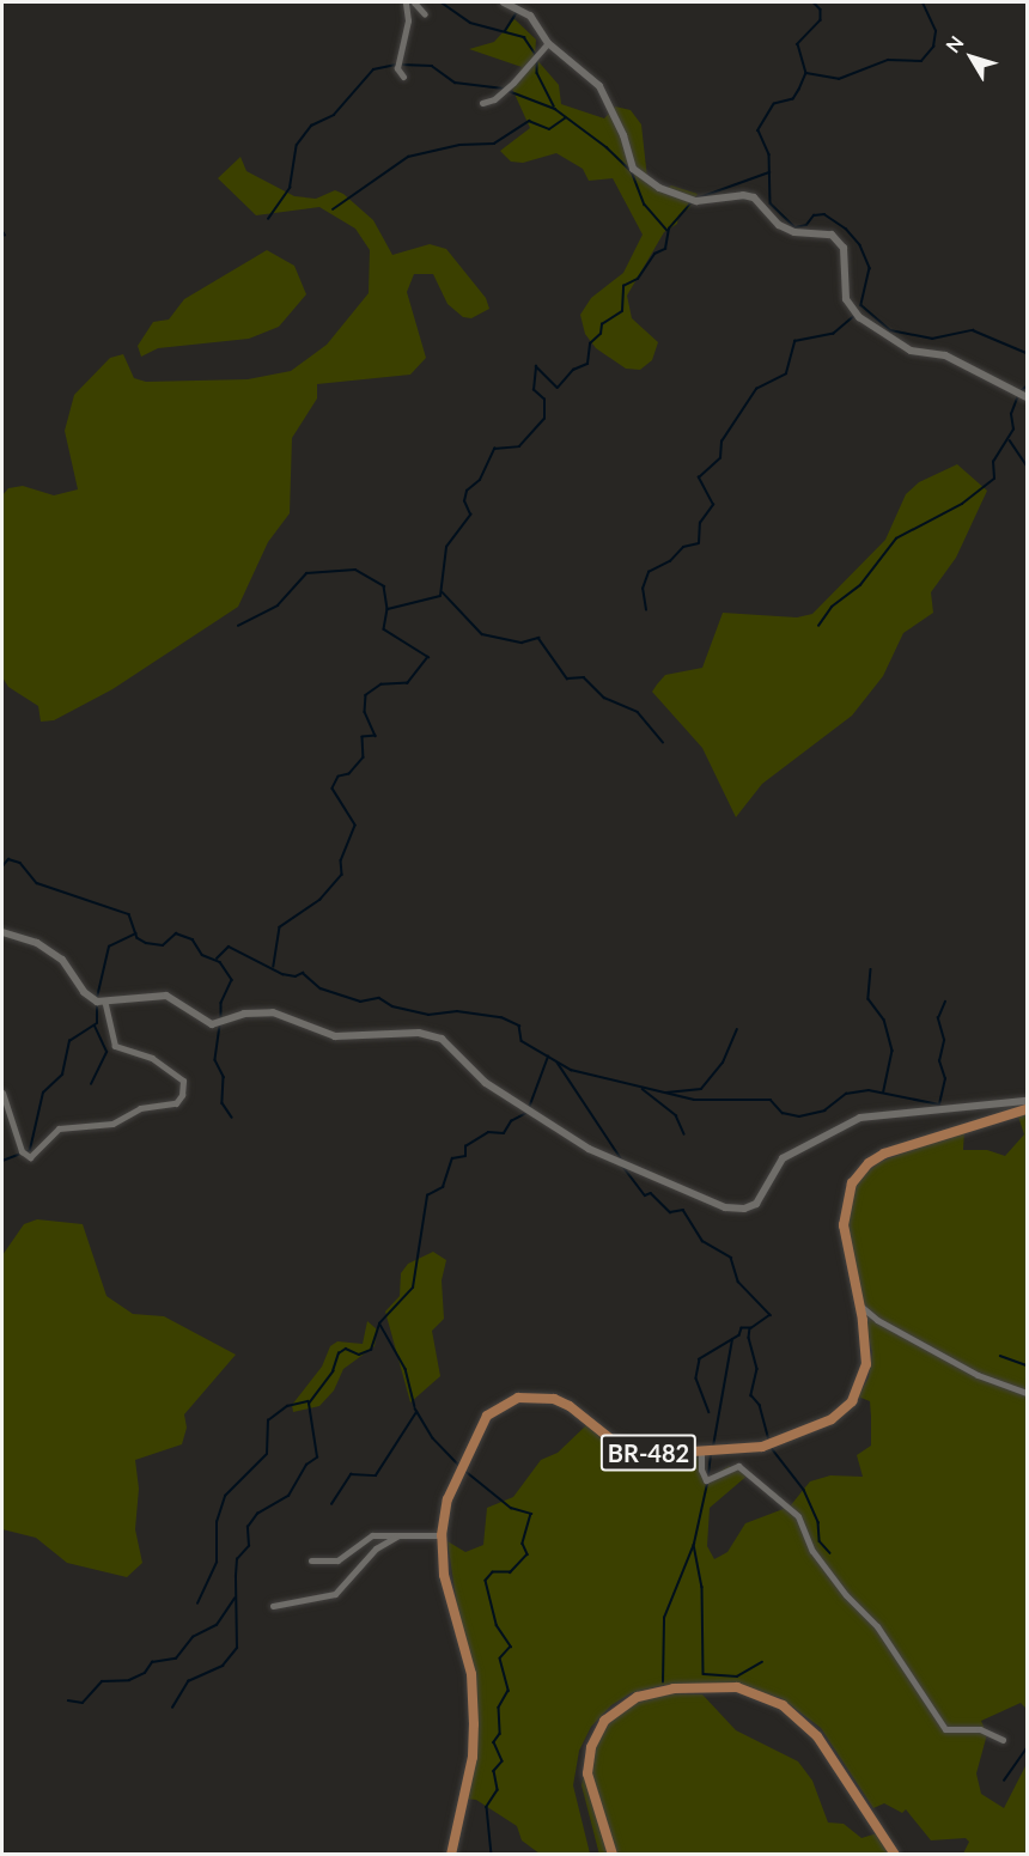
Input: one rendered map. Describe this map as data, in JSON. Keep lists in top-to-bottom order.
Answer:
{
  "streets": {
    "highway": ["BR-482"]
  },
  "north": "top left"
}
